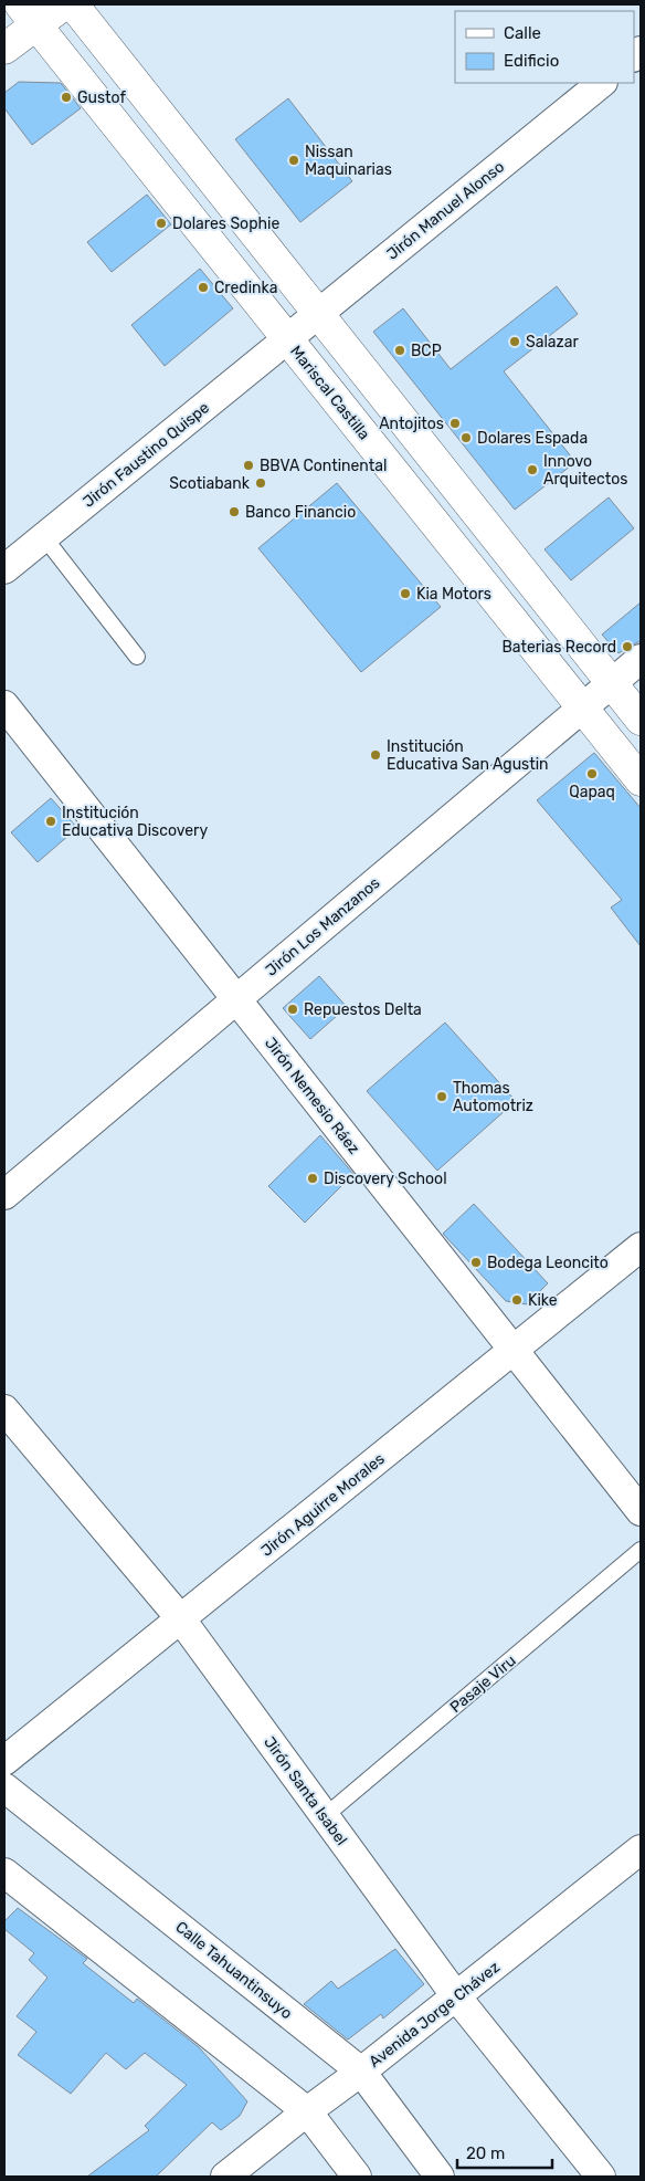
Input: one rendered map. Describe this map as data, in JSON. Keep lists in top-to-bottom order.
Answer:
{
  "streets": {
    "main road": ["Mariscal Castilla"],
    "street": [
      "Jirón Manuel Alonso",
      "Jirón Faustino Quispe",
      "Jirón Los Manzanos",
      "Jirón Nemesio Ráez",
      "Jirón Aguirre Morales",
      "Jirón Santa Isabel",
      "Calle Tahuantinsuyo",
      "Avenida Jorge Chávez"
    ],
    "lane": ["Pasaje Viru"]
  },
  "crossings": [
    ["Jirón Manuel Alonso", "Mariscal Castilla"],
    ["Jirón Manuel Alonso", "Jirón Faustino Quispe"],
    ["Mariscal Castilla", "Jirón Faustino Quispe"],
    ["Mariscal Castilla", "Jirón Los Manzanos"],
    ["Jirón Los Manzanos", "Jirón Nemesio Ráez"],
    ["Jirón Nemesio Ráez", "Jirón Aguirre Morales"],
    ["Jirón Aguirre Morales", "Jirón Santa Isabel"],
    ["Pasaje Viru", "Jirón Santa Isabel"],
    ["Jirón Santa Isabel", "Avenida Jorge Chávez"],
    ["Calle Tahuantinsuyo", "Avenida Jorge Chávez"]
  ],
  "places": [
    "Gustof",
    "Nissan Maquinarias",
    "Dolares Sophie",
    "Credinka",
    "Salazar",
    "BCP",
    "Antojitos",
    "Dolares Espada",
    "BBVA Continental",
    "Innovo Arquitectos",
    "Scotiabank",
    "Banco Financio",
    "Kia Motors",
    "Baterias Record",
    "Institución Educativa San Agustin",
    "Qapaq",
    "Institución Educativa Discovery",
    "Repuestos Delta",
    "Thomas Automotriz",
    "Discovery School",
    "Bodega Leoncito",
    "Kike"
  ],
  "legend": ["Calle", "Edificio"],
  "scale_bar": "20 m"
}
